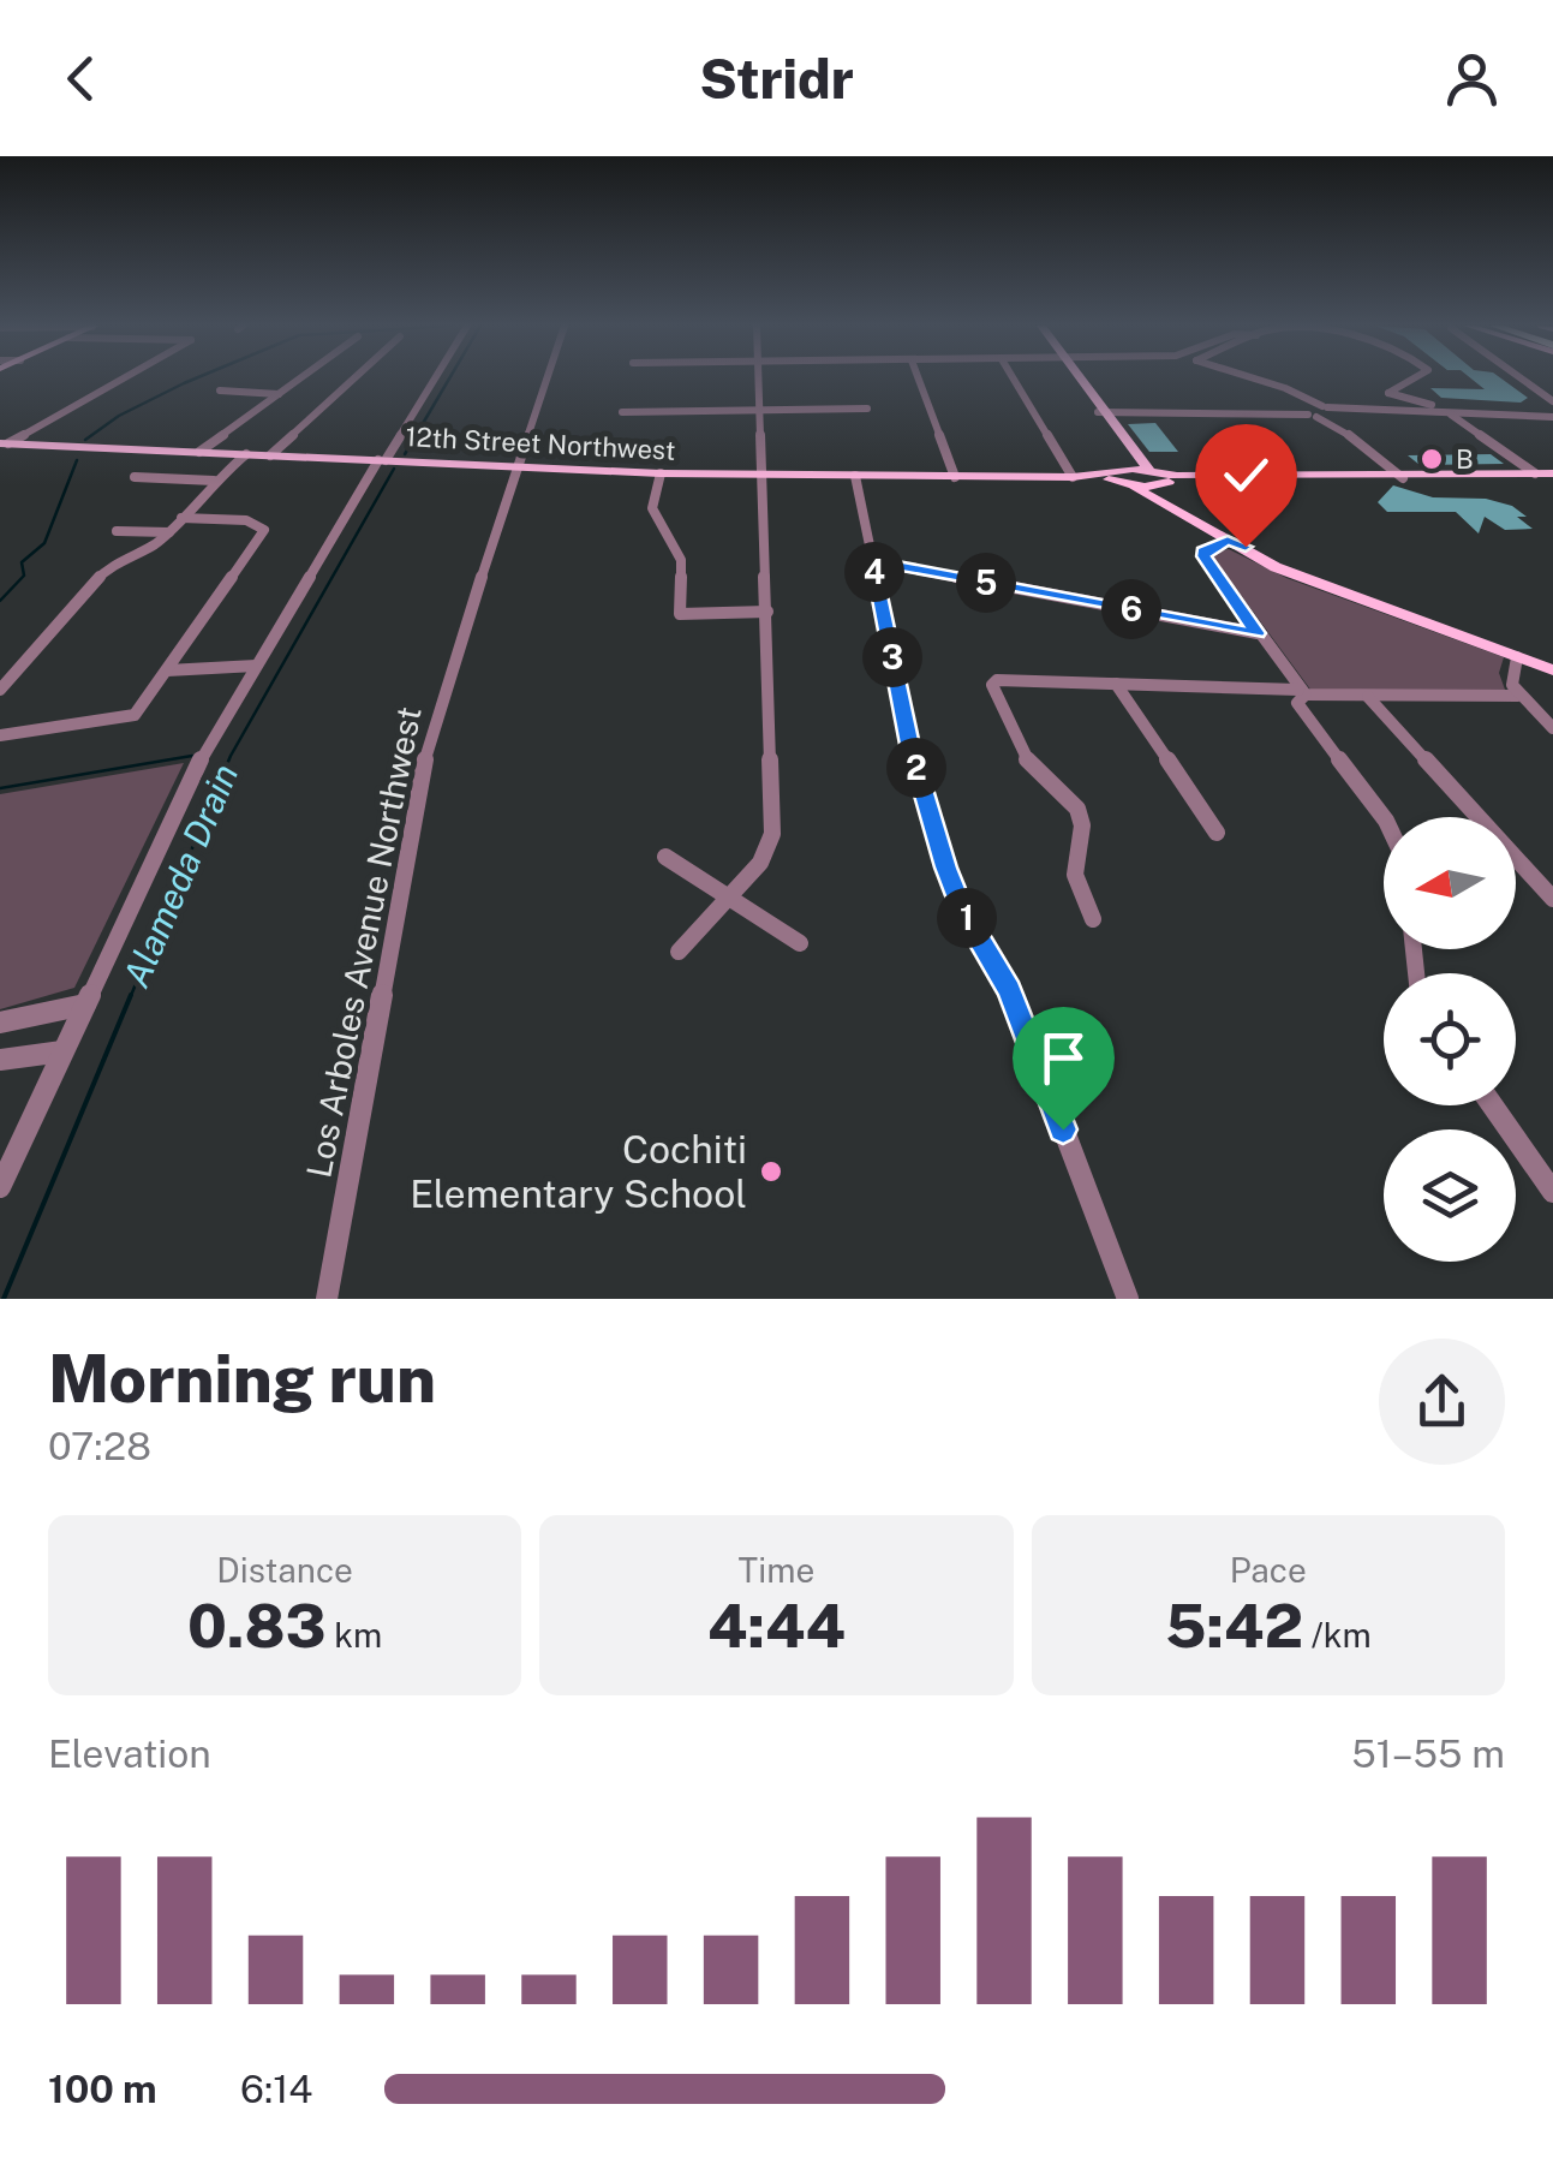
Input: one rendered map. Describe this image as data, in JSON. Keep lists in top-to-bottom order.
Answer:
{
  "streets": {
    "main road": ["12th Street Northwest"],
    "street": ["Los Arboles Avenue Northwest"]
  },
  "crossings": [
    ["12th Street Northwest", "Los Arboles Avenue Northwest"]
  ],
  "water": ["Alameda Drain"],
  "places": ["B", "Cochiti Elementary School"],
  "north": "left",
  "page": {
    "header": "Stridr",
    "pins": [
      "4",
      "5",
      "6",
      "3",
      "2",
      "1"
    ],
    "heading": ["Morning run", "07:28"],
    "stats": [
      ["Distance", "0.83 km"],
      ["Time", "4:44"],
      ["Pace", "5:42 /km"]
    ],
    "chart": ["Elevation", "51–55 m"],
    "list": [
      {
        "name": "100 m",
        "note": "6:14"
      }
    ]
  }
}
